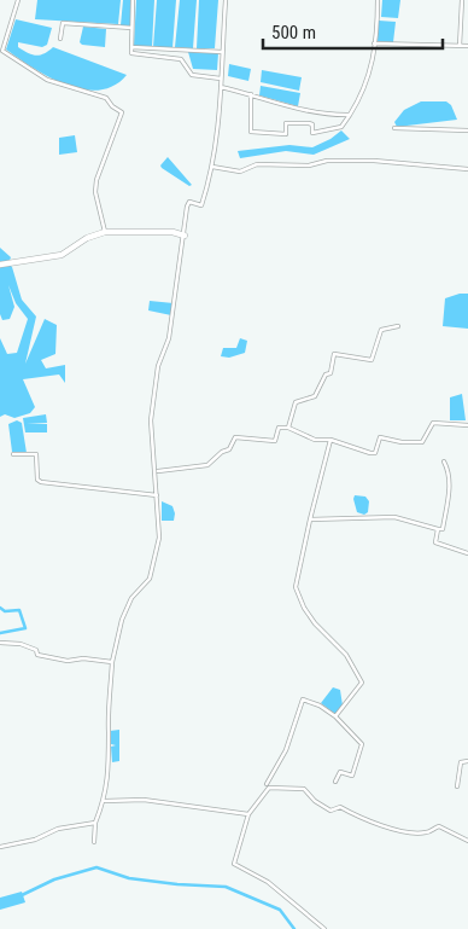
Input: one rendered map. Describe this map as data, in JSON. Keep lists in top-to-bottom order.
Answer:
{
  "scale_bar": "500 m"
}
